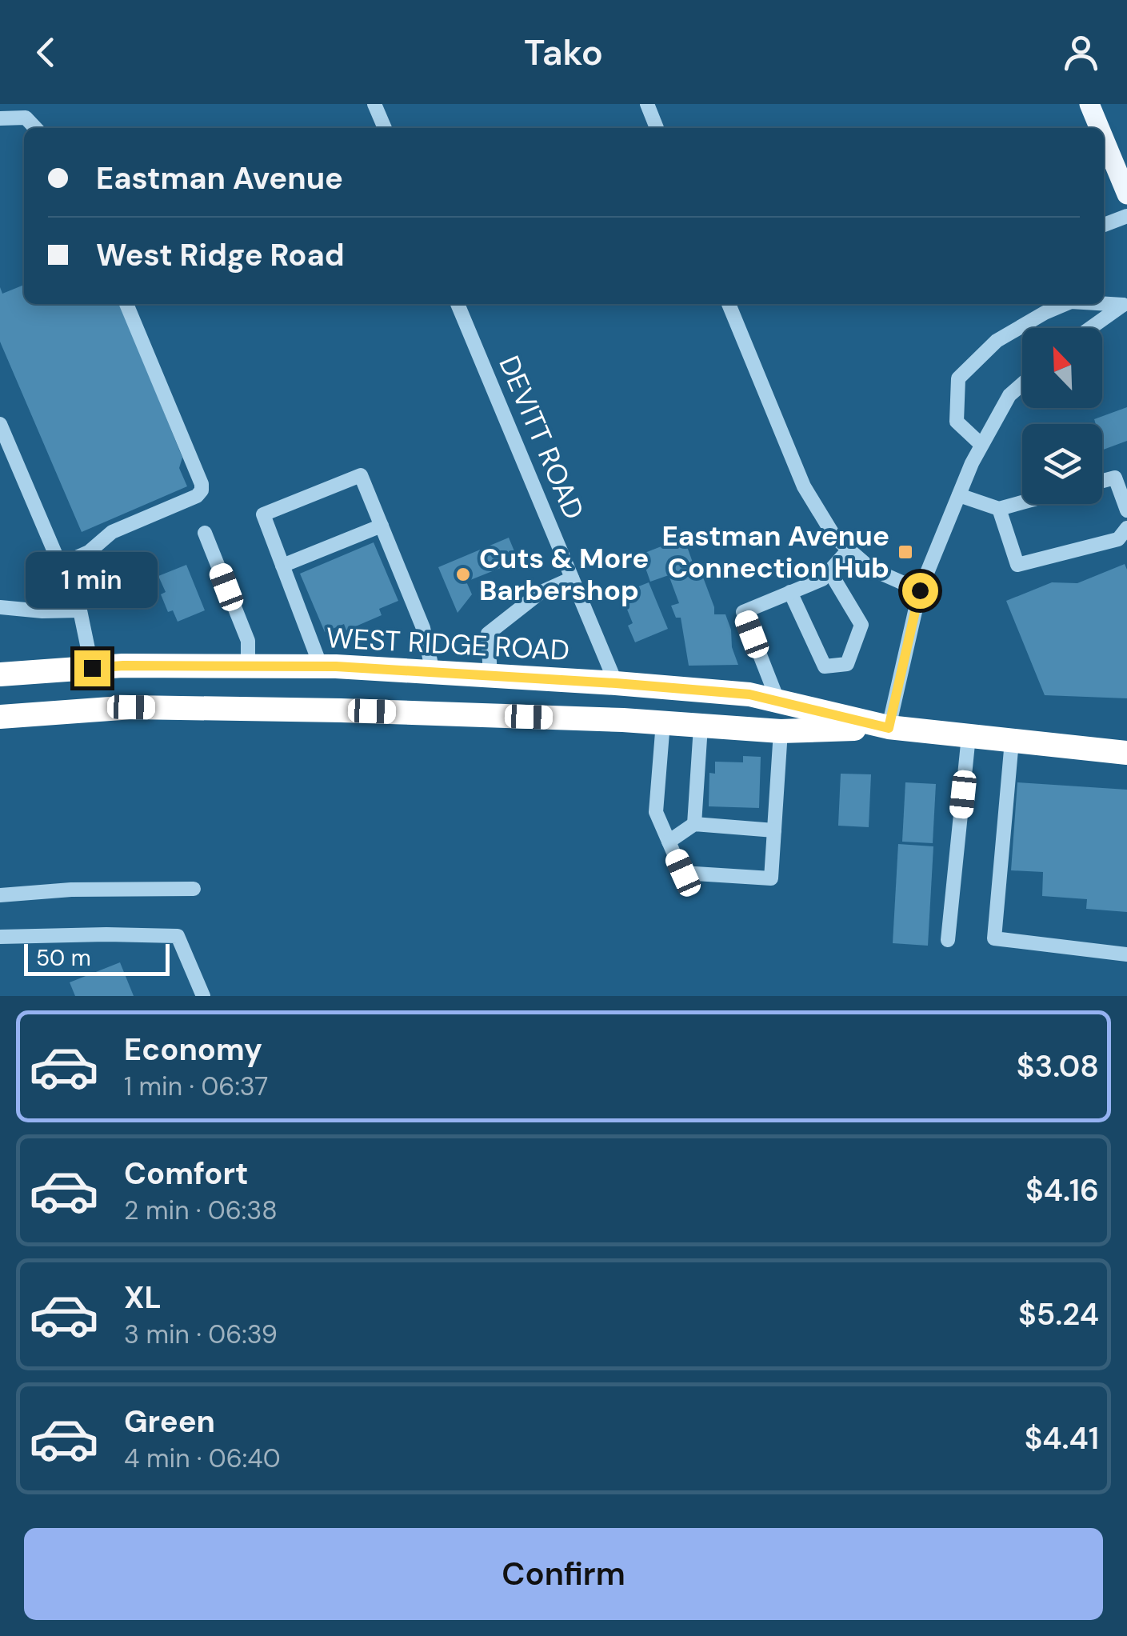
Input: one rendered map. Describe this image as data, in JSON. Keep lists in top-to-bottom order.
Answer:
{
  "streets": {
    "highway": ["WEST RIDGE ROAD"],
    "street": ["DEVITT ROAD"]
  },
  "crossings": [
    ["DEVITT ROAD", "WEST RIDGE ROAD"]
  ],
  "places": {
    "transit": ["Eastman Avenue Connection Hub"],
    "other": ["Cuts & More Barbershop"]
  },
  "scale_bar": "50 m",
  "north": "top left",
  "page": {
    "header": "Tako",
    "banner": ["Eastman Avenue", "West Ridge Road"],
    "bubble": "1 min",
    "scale": "50 m",
    "list": [
      {
        "name": "Economy",
        "note": "1 min · 06:37",
        "value": "$3.08"
      },
      {
        "name": "Comfort",
        "note": "2 min · 06:38",
        "value": "$4.16"
      },
      {
        "name": "XL",
        "note": "3 min · 06:39",
        "value": "$5.24"
      },
      {
        "name": "Green",
        "note": "4 min · 06:40",
        "value": "$4.41"
      }
    ],
    "buttons": "Confirm"
  }
}
